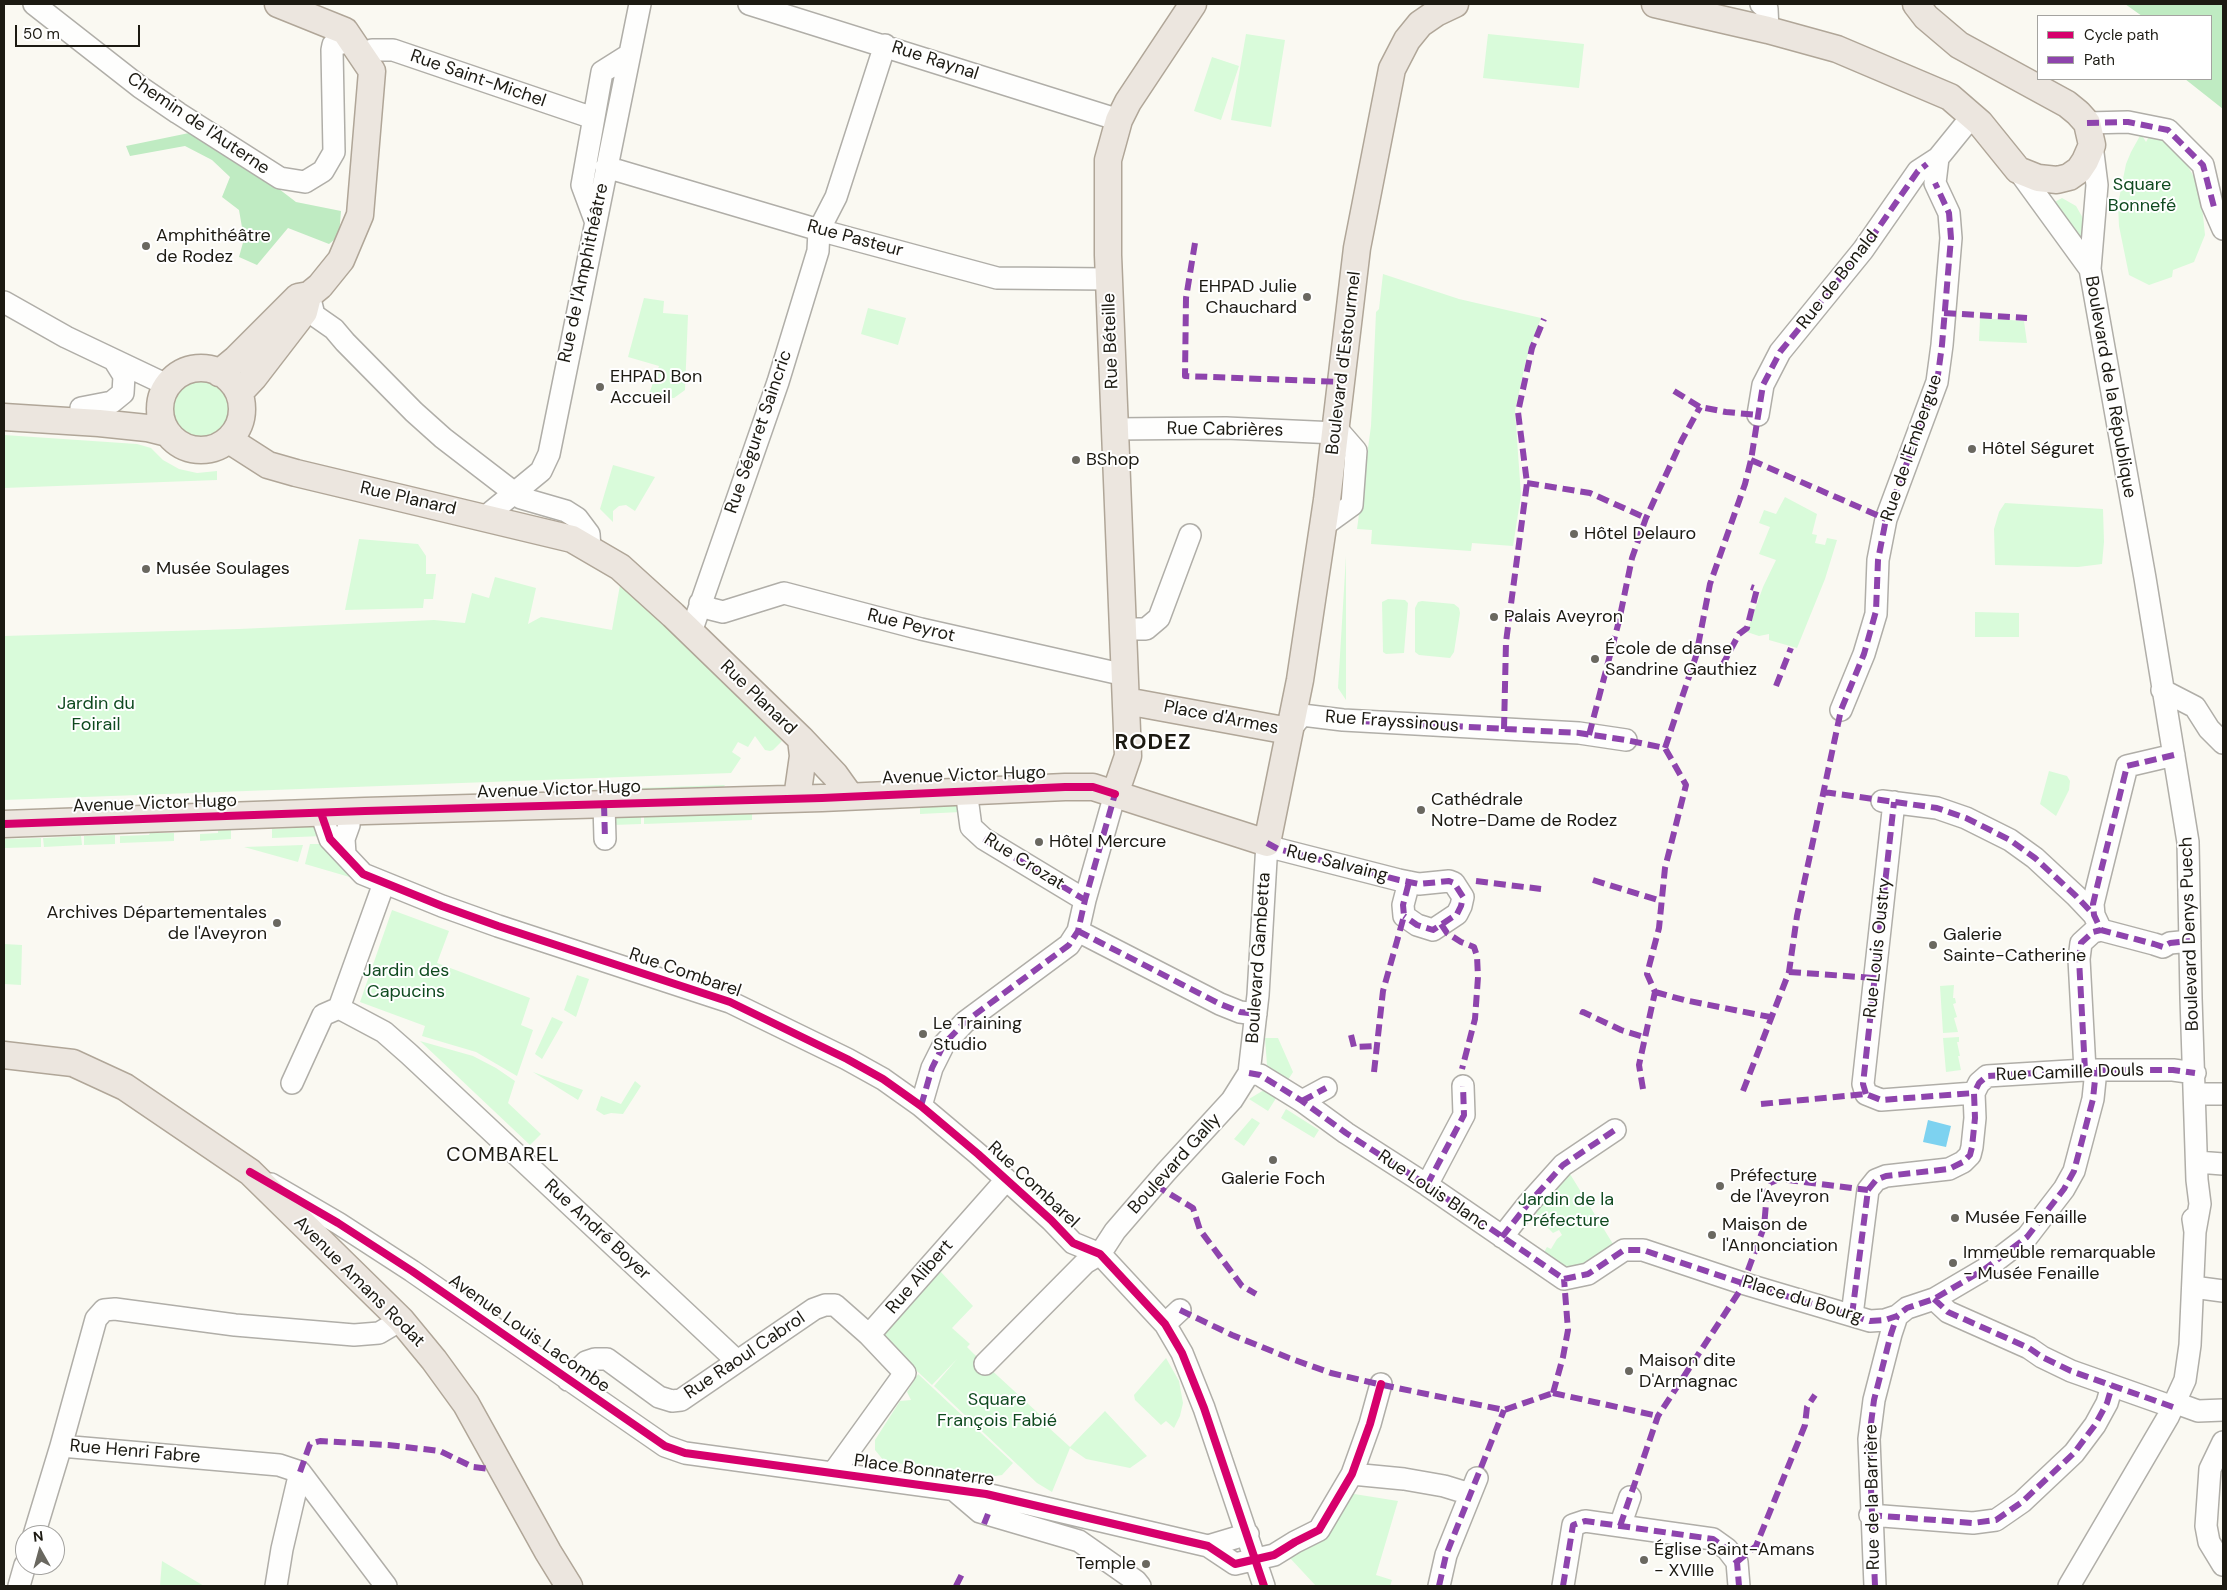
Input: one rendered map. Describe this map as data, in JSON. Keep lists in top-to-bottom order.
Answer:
{
  "streets": {
    "main road": [
      "Rue Béteille",
      "Boulevard d'Estourmel",
      "Boulevard de la République",
      "Rue Planard",
      "Place d'Armes",
      "Avenue Victor Hugo",
      "Avenue Amans Rodat"
    ],
    "street": [
      "Rue Raynal",
      "Rue Saint-Michel",
      "Chemin de l'Auterne",
      "Rue Pasteur",
      "Rue de l'Amphithéâtre",
      "Rue de Bonald",
      "Rue Cabrières",
      "Rue Séguret Saincric",
      "Rue de l'Embergue",
      "Rue Peyrot",
      "Rue Frayssinous",
      "Rue Crozat",
      "Rue Salvaing",
      "Boulevard Denys Puech",
      "Rue Louis Oustry",
      "Boulevard Gambetta",
      "Rue Combarel",
      "Rue Camille Douls",
      "Boulevard Gally",
      "Rue Louis Blanc",
      "Rue André Boyer",
      "Rue Alibert",
      "Place du Bourg",
      "Avenue Louis Lacombe",
      "Rue Raoul Cabrol",
      "Rue Henri Fabre",
      "Place Bonnaterre",
      "Rue de la Barrière"
    ]
  },
  "crossings": [
    ["Rue Raynal", "Rue Béteille"],
    ["Rue Saint-Michel", "Chemin de l'Auterne"],
    ["Rue Pasteur", "Rue de l'Amphithéâtre"],
    ["Rue Pasteur", "Rue Béteille"],
    ["Rue Pasteur", "Rue Séguret Saincric"],
    ["Rue de l'Amphithéâtre", "Rue Planard"],
    ["Rue de Bonald", "Boulevard de la République"],
    ["Rue de Bonald", "Rue de l'Embergue"],
    ["Rue Béteille", "Rue Cabrières"],
    ["Rue Béteille", "Rue Peyrot"],
    ["Rue Béteille", "Place d'Armes"],
    ["Boulevard d'Estourmel", "Rue Cabrières"],
    ["Boulevard d'Estourmel", "Place d'Armes"],
    ["Boulevard d'Estourmel", "Rue Frayssinous"],
    ["Boulevard de la République", "Boulevard Denys Puech"],
    ["Rue Séguret Saincric", "Rue Planard"],
    ["Rue Séguret Saincric", "Rue Peyrot"],
    ["Rue Planard", "Avenue Victor Hugo"],
    ["Place d'Armes", "Rue Frayssinous"],
    ["Place d'Armes", "Rue Salvaing"],
    ["Place d'Armes", "Boulevard Gambetta"],
    ["Avenue Victor Hugo", "Rue Crozat"],
    ["Avenue Victor Hugo", "Rue Combarel"],
    ["Rue Salvaing", "Boulevard Gambetta"],
    ["Boulevard Denys Puech", "Rue Camille Douls"],
    ["Rue Louis Oustry", "Rue Camille Douls"],
    ["Rue Louis Oustry", "Place du Bourg"],
    ["Boulevard Gambetta", "Boulevard Gally"],
    ["Boulevard Gambetta", "Rue Louis Blanc"],
    ["Rue Combarel", "Boulevard Gally"],
    ["Rue Combarel", "Rue Alibert"],
    ["Rue Camille Douls", "Place du Bourg"],
    ["Boulevard Gally", "Rue Louis Blanc"],
    ["Rue Louis Blanc", "Place du Bourg"],
    ["Rue André Boyer", "Rue Raoul Cabrol"],
    ["Rue Alibert", "Rue Raoul Cabrol"],
    ["Rue Alibert", "Place Bonnaterre"],
    ["Avenue Amans Rodat", "Avenue Louis Lacombe"],
    ["Avenue Amans Rodat", "Rue Henri Fabre"],
    ["Place du Bourg", "Rue de la Barrière"],
    ["Avenue Louis Lacombe", "Rue Raoul Cabrol"],
    ["Avenue Louis Lacombe", "Place Bonnaterre"],
    ["Rue Raoul Cabrol", "Place Bonnaterre"]
  ],
  "districts": ["RODEZ", "COMBAREL"],
  "parks": [
    "Square Bonnefé",
    "Jardin du Foirail",
    "Jardin des Capucins",
    "Jardin de la Préfecture",
    "Square François Fabié"
  ],
  "places": [
    "Amphithéâtre de Rodez",
    "EHPAD Julie Chauchard",
    "EHPAD Bon Accueil",
    "Hôtel Séguret",
    "BShop",
    "Hôtel Delauro",
    "Musée Soulages",
    "Palais Aveyron",
    "École de danse Sandrine Gauthiez",
    "Cathédrale Notre-Dame de Rodez",
    "Hôtel Mercure",
    "Archives Départementales de l'Aveyron",
    "Galerie Sainte-Catherine",
    "Le Training Studio",
    "Galerie Foch",
    "Préfecture de l'Aveyron",
    "Musée Fenaille",
    "Maison de l'Annonciation",
    "Immeuble remarquable - Musée Fenaille",
    "Maison dite D'Armagnac",
    "Église Saint-Amans - XVIIIe",
    "Temple"
  ],
  "legend": ["Cycle path", "Path"],
  "scale_bar": "50 m",
  "north": "top"
}
